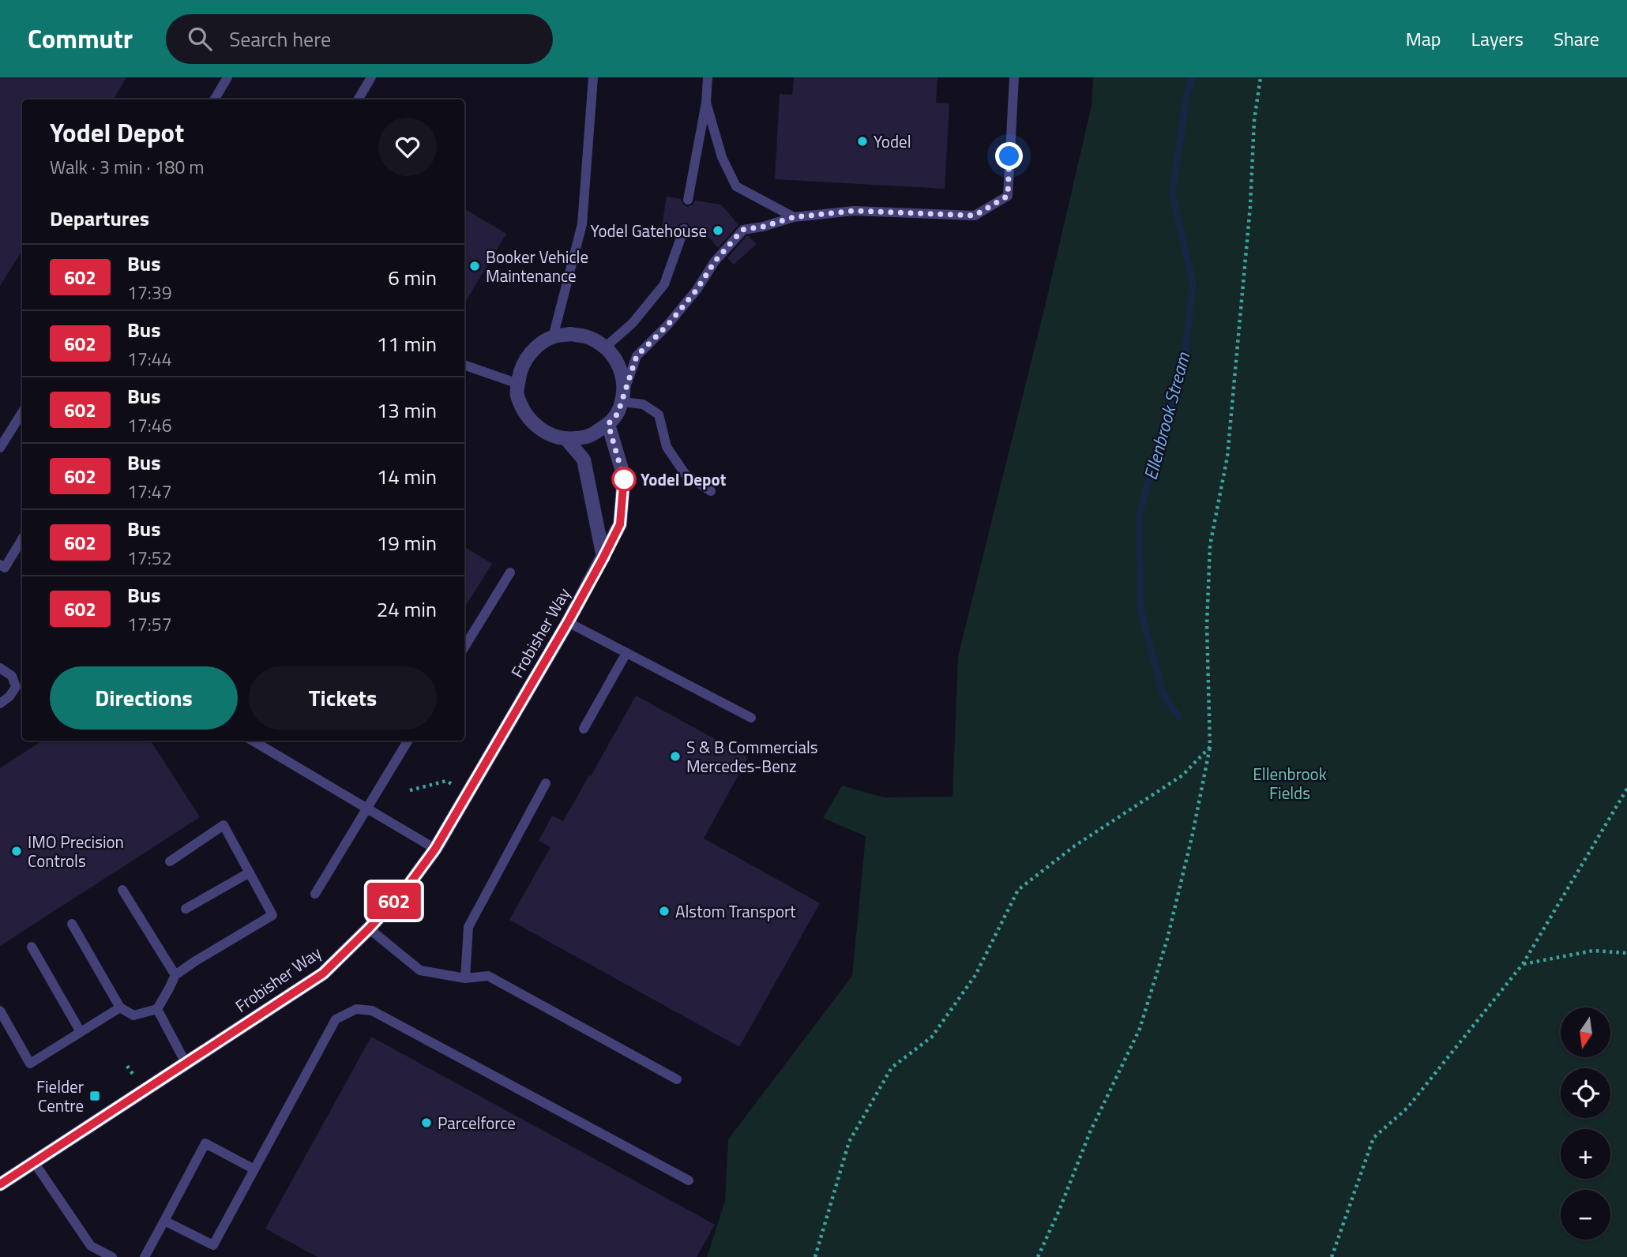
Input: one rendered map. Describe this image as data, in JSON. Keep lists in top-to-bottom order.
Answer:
{
  "streets": {
    "street": ["Frobisher Way"]
  },
  "water": ["Ellenbrook Stream"],
  "parks": ["Ellenbrook Fields"],
  "places": {
    "other": [
      "Yodel",
      "Yodel Gatehouse",
      "Booker Vehicle Maintenance",
      "Yodel Depot",
      "S & B Commercials Mercedes-Benz",
      "IMO Precision Controls",
      "Alstom Transport",
      "Parcelforce"
    ],
    "transit": ["Fielder Centre"]
  },
  "lines": ["bus line 602"],
  "north": "bottom",
  "page": {
    "header": "Commutr",
    "search": "Search here",
    "nav": ["Map", "Layers", "Share"],
    "on_map": "602",
    "heading": [
      ["Yodel Depot", "Walk · 3 min · 180 m"],
      "Departures"
    ],
    "list": [
      {
        "mark": "602",
        "name": "Bus",
        "note": "17:39",
        "value": "6 min"
      },
      {
        "mark": "602",
        "name": "Bus",
        "note": "17:44",
        "value": "11 min"
      },
      {
        "mark": "602",
        "name": "Bus",
        "note": "17:46",
        "value": "13 min"
      },
      {
        "mark": "602",
        "name": "Bus",
        "note": "17:47",
        "value": "14 min"
      },
      {
        "mark": "602",
        "name": "Bus",
        "note": "17:52",
        "value": "19 min"
      },
      {
        "mark": "602",
        "name": "Bus",
        "note": "17:57",
        "value": "24 min"
      }
    ],
    "buttons": ["Directions", "Tickets"],
    "map_buttons": ["+", "−"]
  }
}
